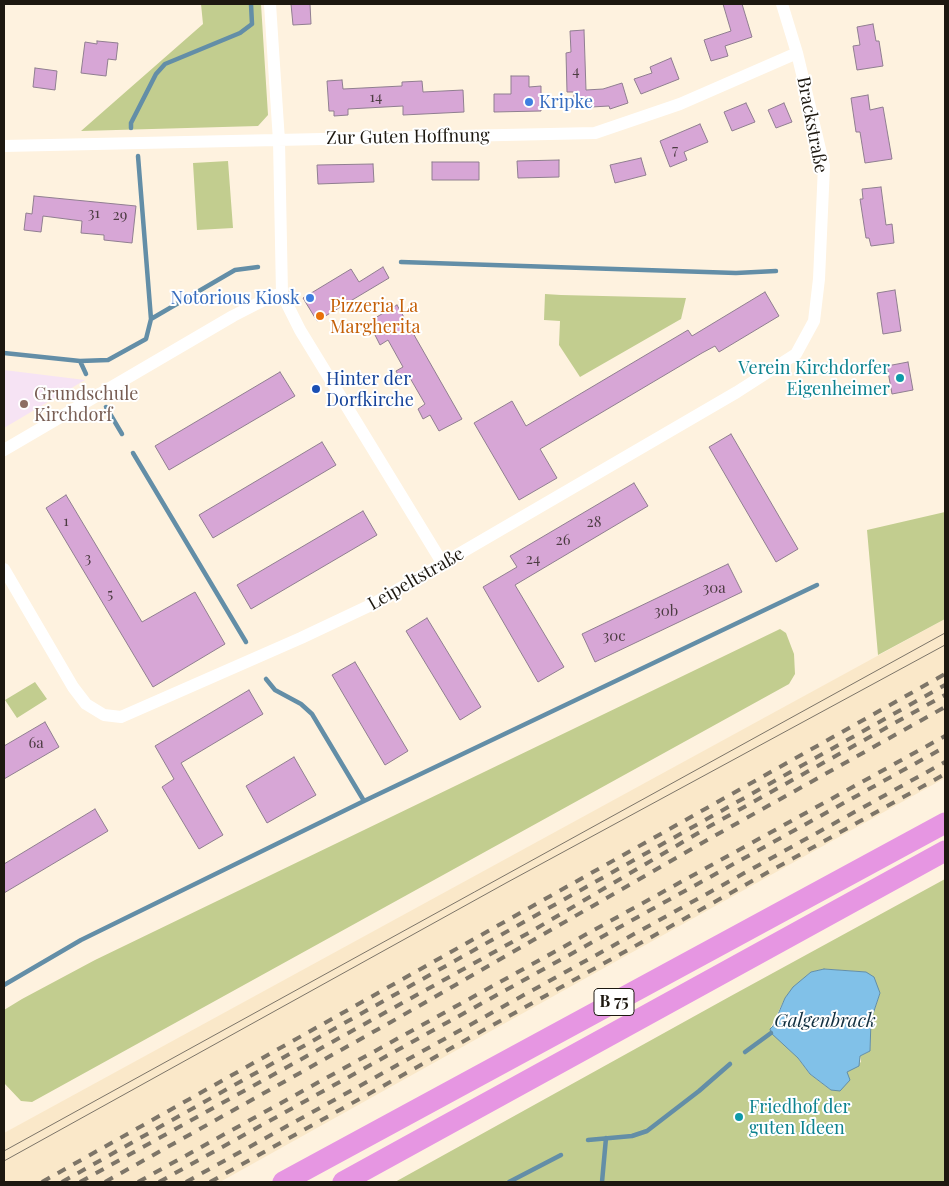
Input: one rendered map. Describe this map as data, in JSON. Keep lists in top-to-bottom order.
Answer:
{
  "streets": {
    "highway": ["B 75"],
    "street": ["Brackstraße", "Zur Guten Hoffnung", "Leipeltstraße"]
  },
  "crossings": [
    ["Brackstraße", "Zur Guten Hoffnung"],
    ["Brackstraße", "Leipeltstraße"]
  ],
  "water": ["Galgenbrack"],
  "places": [
    "Kripke",
    "Notorious Kiosk",
    "Pizzeria La Margherita",
    "Verein Kirchdorfer Eigenheimer",
    "Hinter der Dorfkirche",
    "Grundschule Kirchdorf",
    "Friedhof der guten Ideen"
  ],
  "house_numbers": [
    "4",
    "14",
    "7",
    "31",
    "29",
    "1",
    "28",
    "26",
    "3",
    "24",
    "30a",
    "5",
    "30b",
    "30c",
    "6a"
  ]
}
